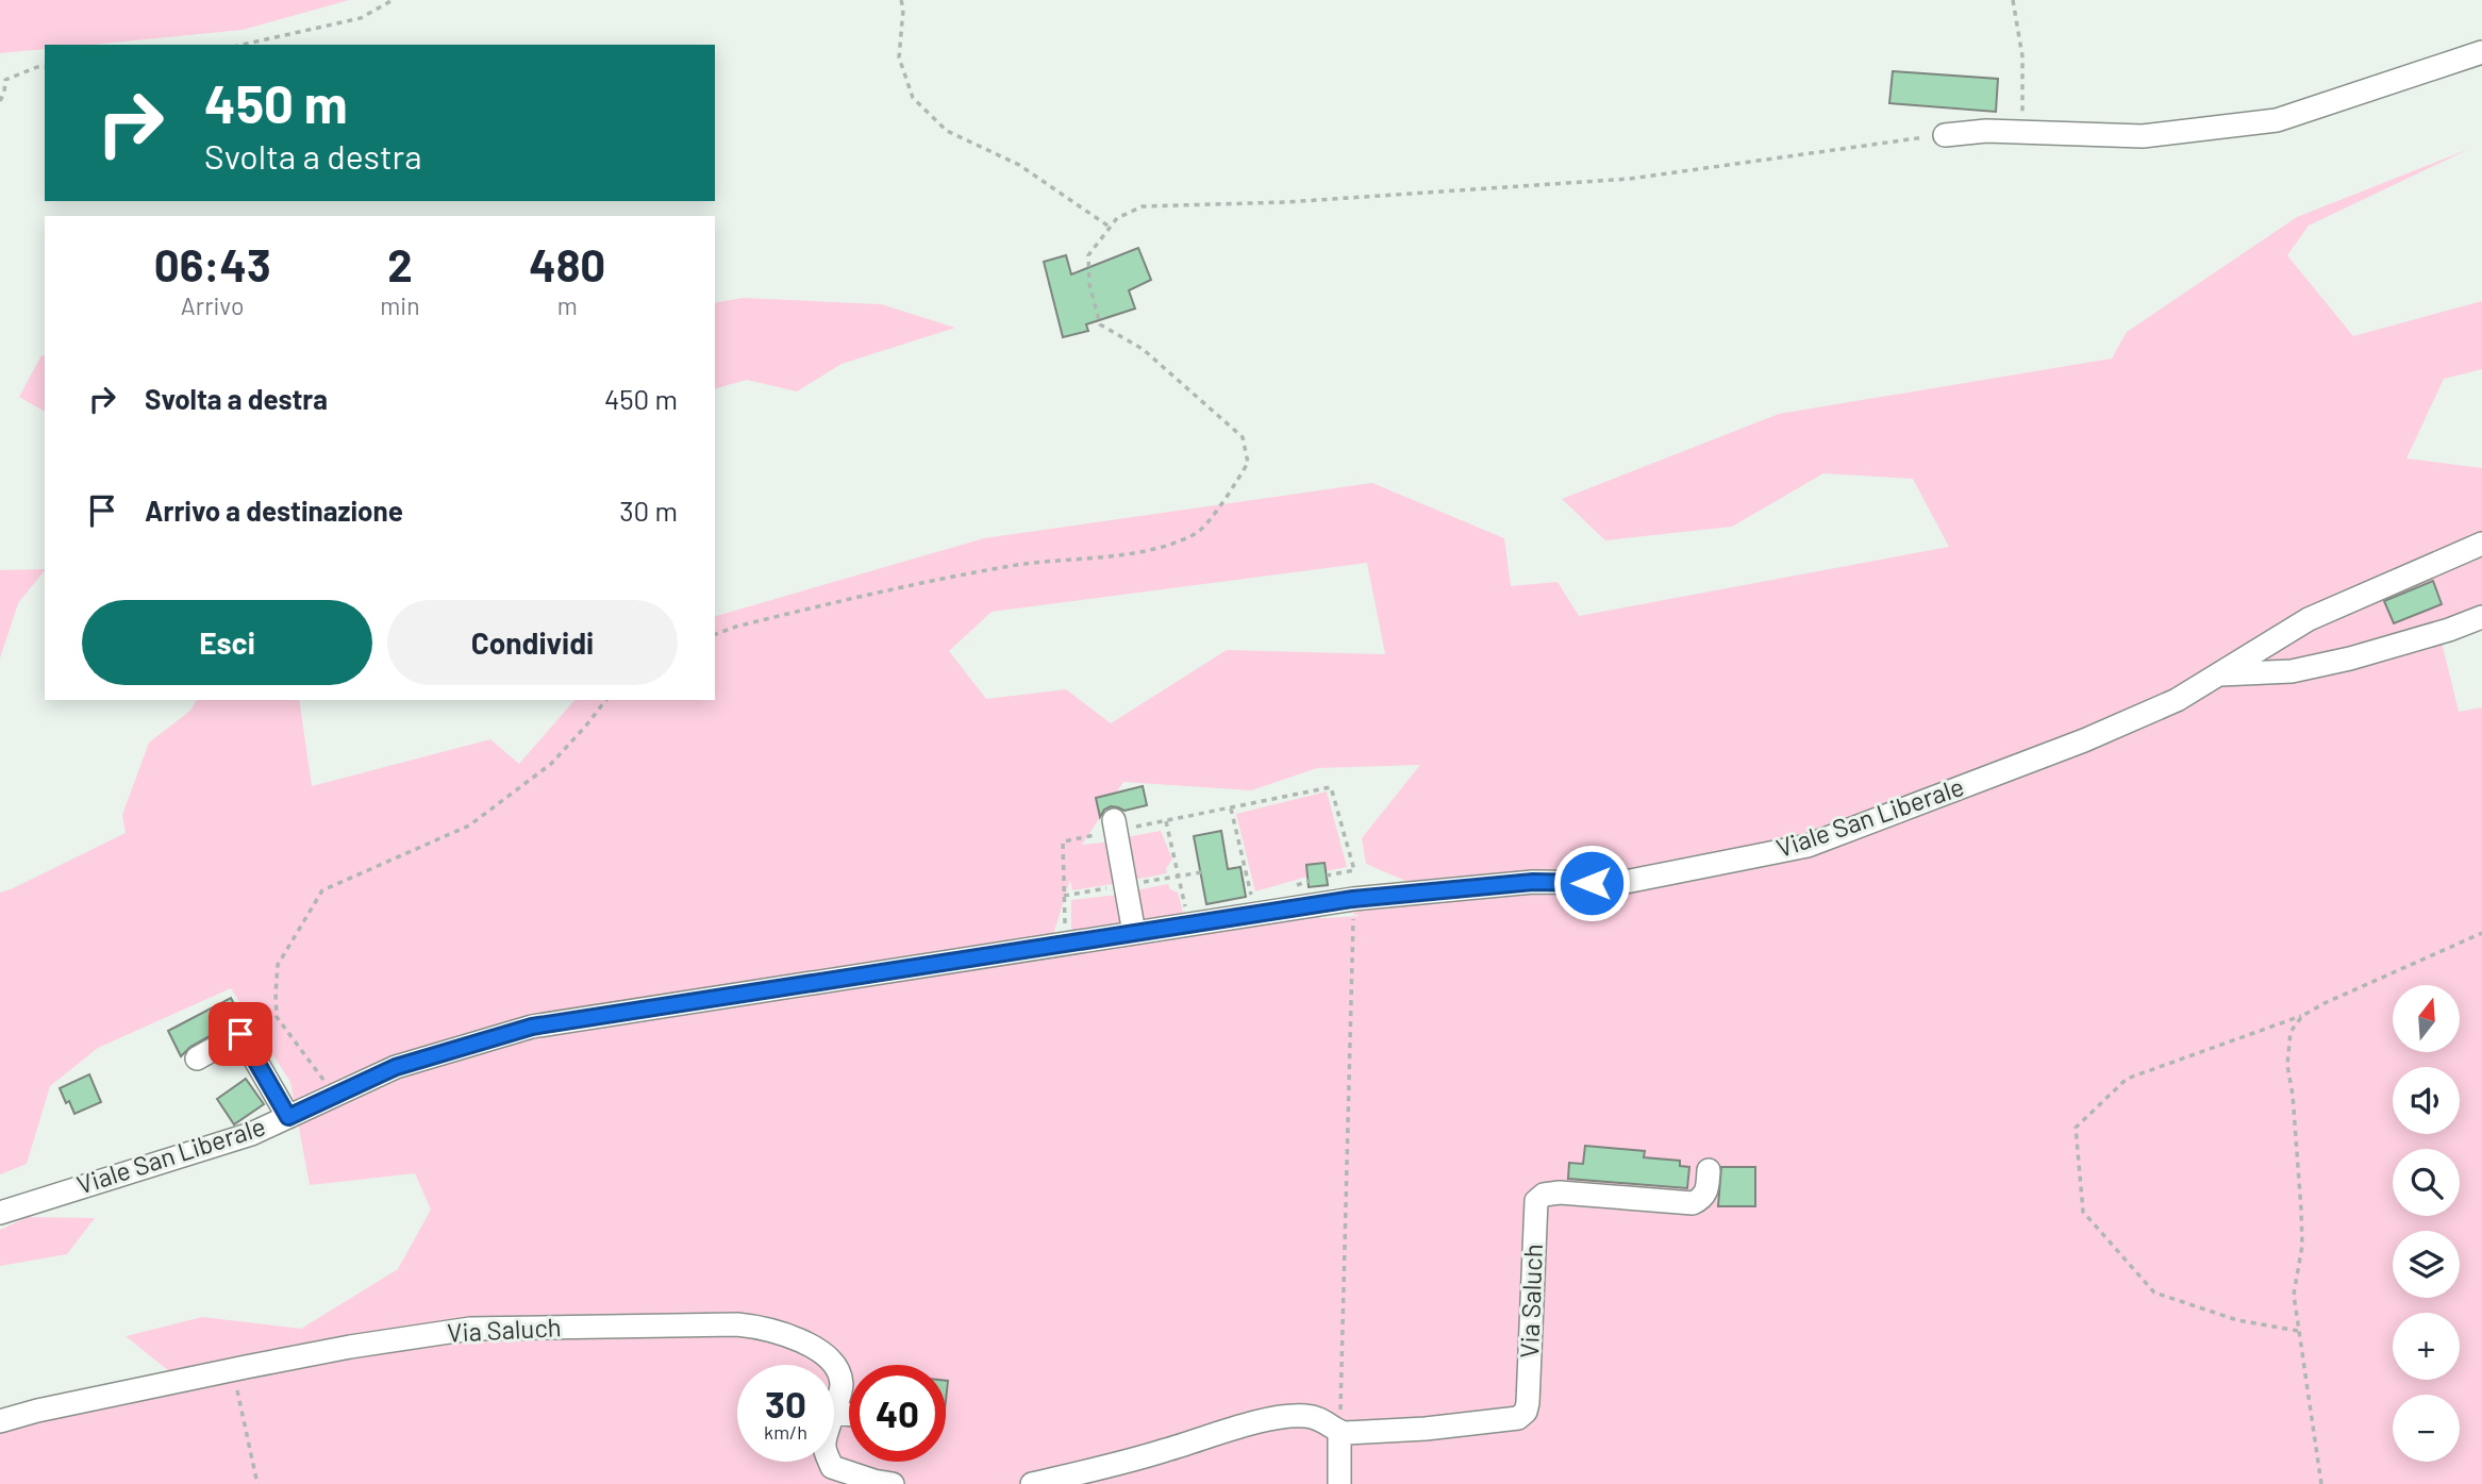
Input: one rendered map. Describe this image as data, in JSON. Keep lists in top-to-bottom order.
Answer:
{
  "streets": {
    "street": ["Viale San Liberale", "Via Saluch"]
  },
  "north": "top",
  "page": {
    "turn": ["450 m", "Svolta a destra"],
    "eta": [
      "06:43",
      "Arrivo",
      "2",
      "min",
      "480",
      "m"
    ],
    "list": [
      {
        "name": "Svolta a destra",
        "value": "450 m"
      },
      {
        "name": "Arrivo a destinazione",
        "value": "30 m"
      }
    ],
    "buttons": ["Esci", "Condividi"],
    "map_buttons": ["+", "−"],
    "speed": "30 km/h",
    "limit": "40"
  }
}
